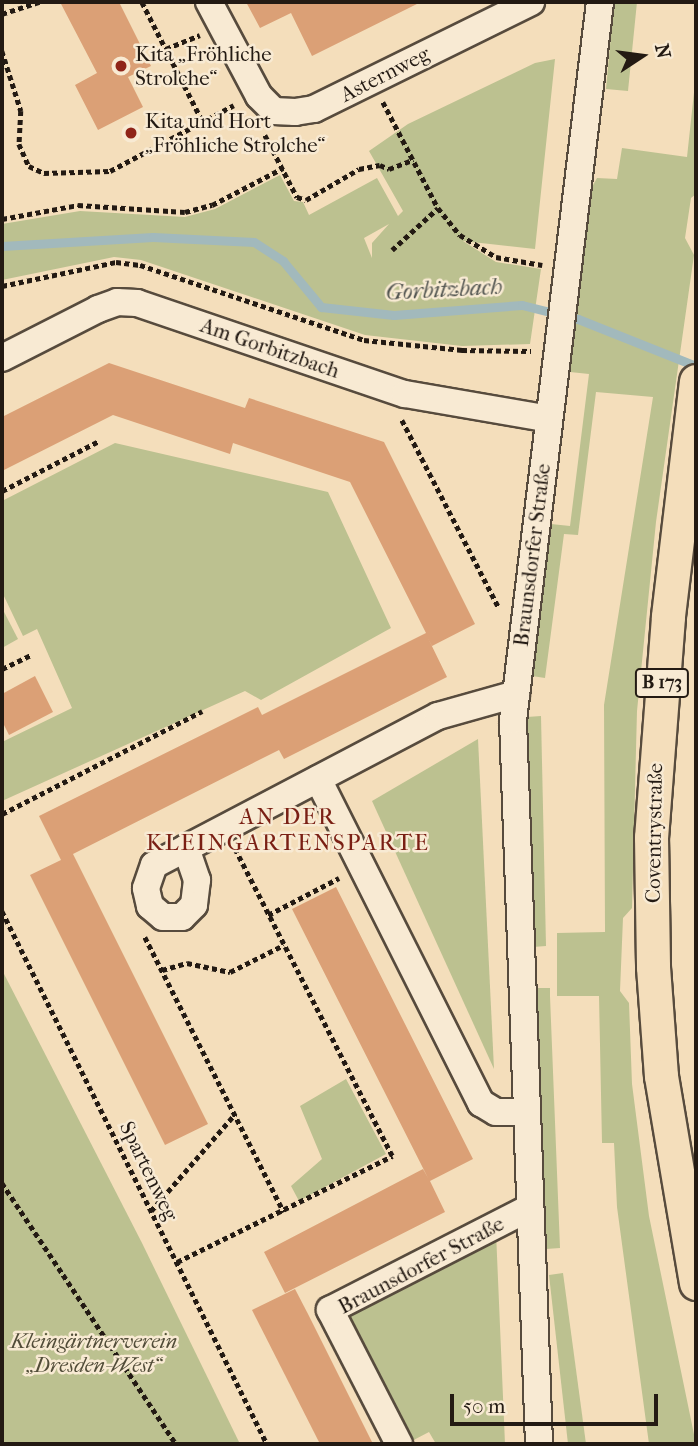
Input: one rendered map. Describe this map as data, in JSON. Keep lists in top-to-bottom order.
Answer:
{
  "streets": {
    "main road": ["B 173", "Coventrystraße"],
    "street": ["Asternweg", "Am Gorbitzbach", "Braunsdorfer Straße"],
    "path": ["Spartenweg"]
  },
  "crossings": [
    ["Am Gorbitzbach", "Braunsdorfer Straße"]
  ],
  "districts": ["AN DER KLEINGARTENSPARTE"],
  "water": ["Gorbitzbach"],
  "parks": ["Kleingärtnerverein „Dresden-West“"],
  "places": ["Kita „Fröhliche Strolche“", "Kita und Hort „Fröhliche Strolche“"],
  "scale_bar": "50 m",
  "north": "right"
}
